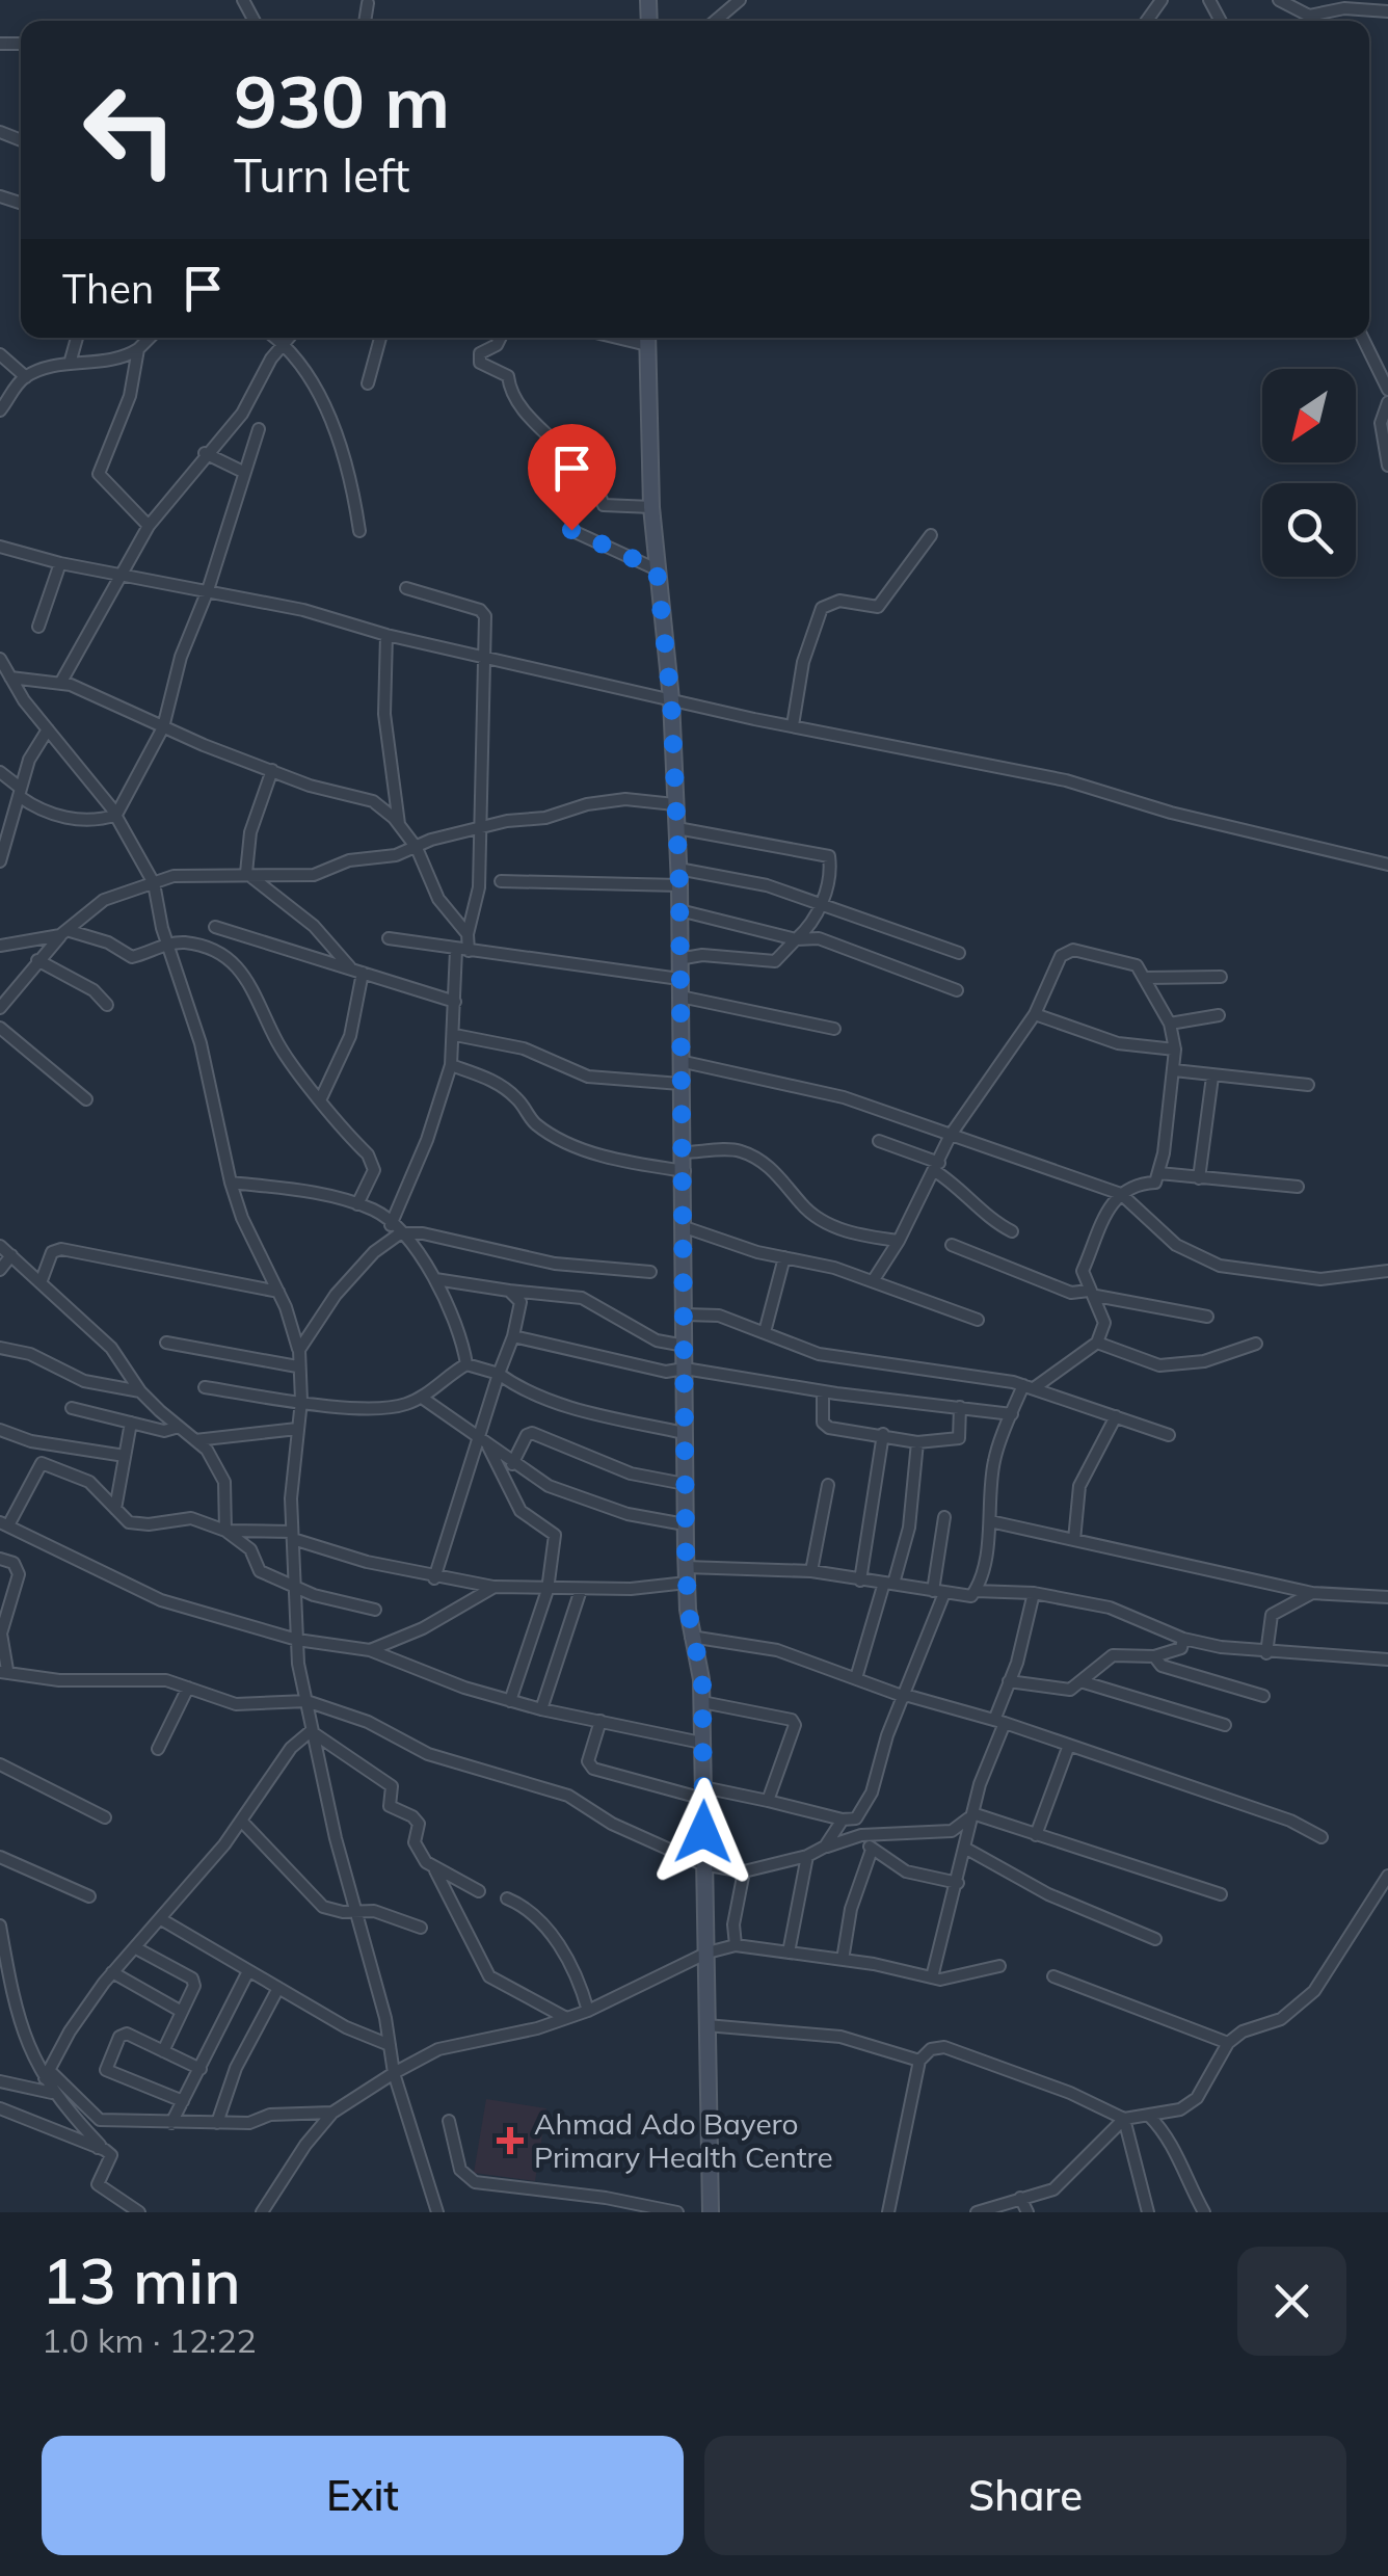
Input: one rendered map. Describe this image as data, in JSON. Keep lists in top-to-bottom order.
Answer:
{
  "places": {
    "health": ["Ahmad Ado Bayero Primary Health Centre"]
  },
  "north": "bottom left",
  "page": {
    "turn": ["930 m", "Turn left"],
    "then": "Then",
    "heading": ["13 min", "1.0 km · 12:22"],
    "buttons": ["Exit", "Share"]
  }
}
